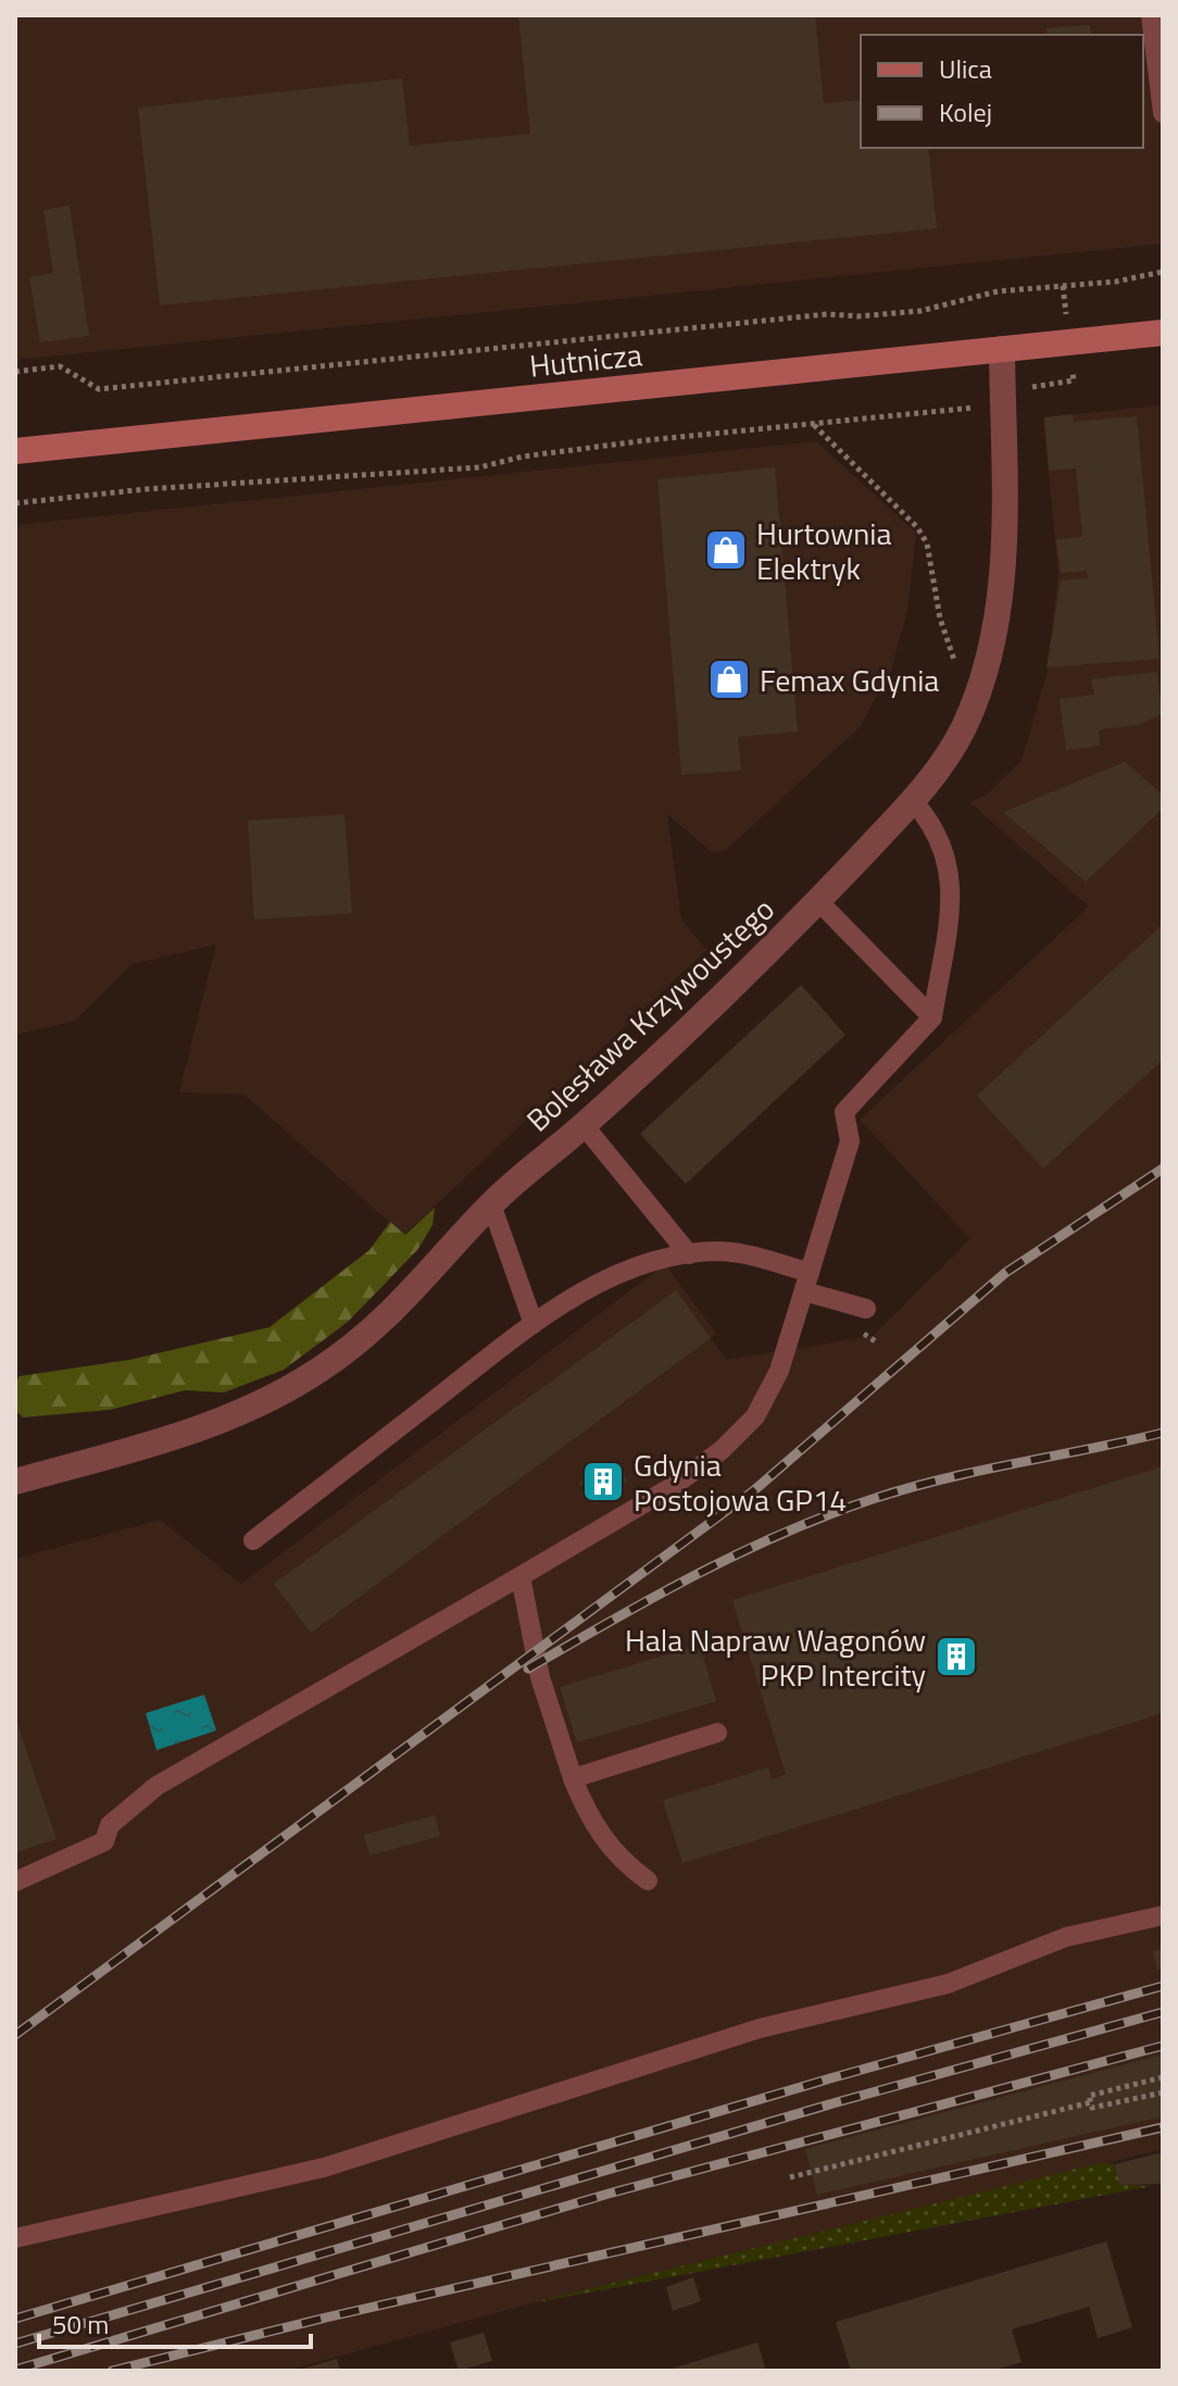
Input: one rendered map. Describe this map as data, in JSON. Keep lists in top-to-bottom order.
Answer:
{
  "streets": {
    "main road": ["Hutnicza"],
    "street": ["Bolesława Krzywoustego"]
  },
  "crossings": [
    ["Hutnicza", "Bolesława Krzywoustego"]
  ],
  "places": {
    "shop": ["Hurtownia Elektryk", "Femax Gdynia"],
    "building": ["Gdynia Postojowa GP14", "Hala Napraw Wagonów PKP Intercity"]
  },
  "legend": ["Ulica", "Kolej"],
  "scale_bar": "50 m"
}
